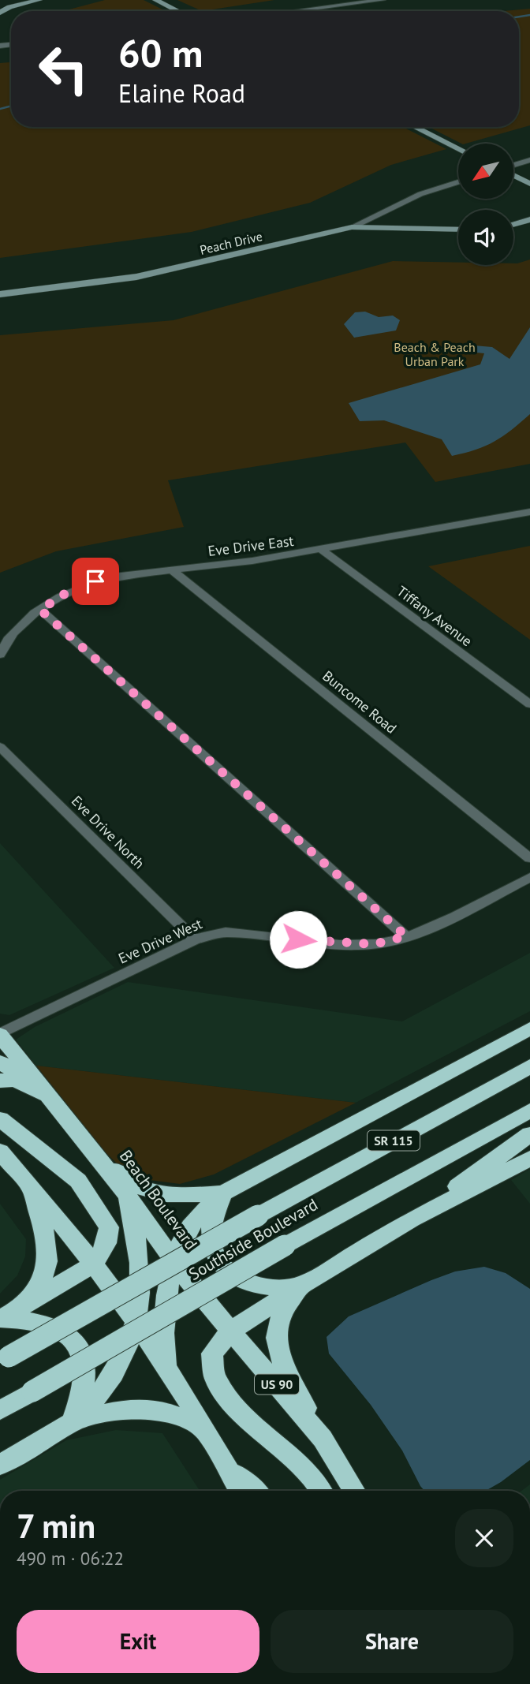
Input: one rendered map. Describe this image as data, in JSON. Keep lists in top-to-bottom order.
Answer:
{
  "streets": {
    "highway": [
      "SR 115",
      "Beach Boulevard",
      "Southside Boulevard",
      "US 90"
    ],
    "street": [
      "Peach Drive",
      "Eve Drive East",
      "Tiffany Avenue",
      "Buncome Road",
      "Eve Drive North",
      "Eve Drive West"
    ]
  },
  "crossings": [
    ["Eve Drive East", "Tiffany Avenue"],
    ["Eve Drive East", "Buncome Road"],
    ["Eve Drive North", "Eve Drive West"],
    ["Eve Drive West", "Beach Boulevard"]
  ],
  "parks": ["Beach & Peach Urban Park"],
  "north": "bottom left",
  "page": {
    "turn": ["60 m", "Elaine Road"],
    "heading": ["7 min", "490 m · 06:22"],
    "buttons": ["Exit", "Share"]
  }
}
